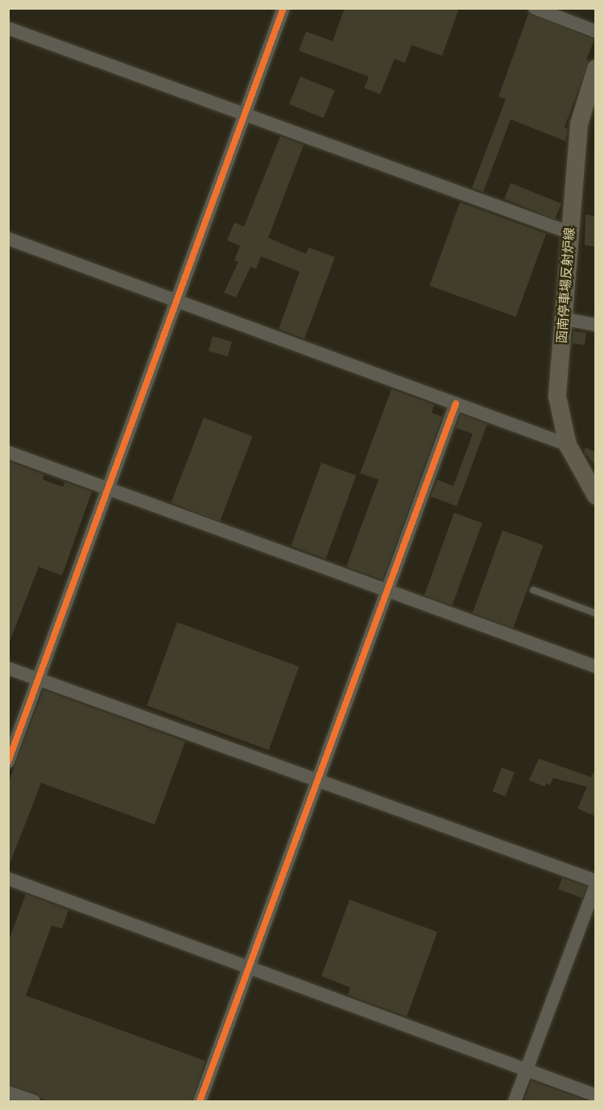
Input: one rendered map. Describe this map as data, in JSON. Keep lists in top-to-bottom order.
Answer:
{
  "streets": {
    "main road": ["函南停車場反射炉線"]
  }
}
